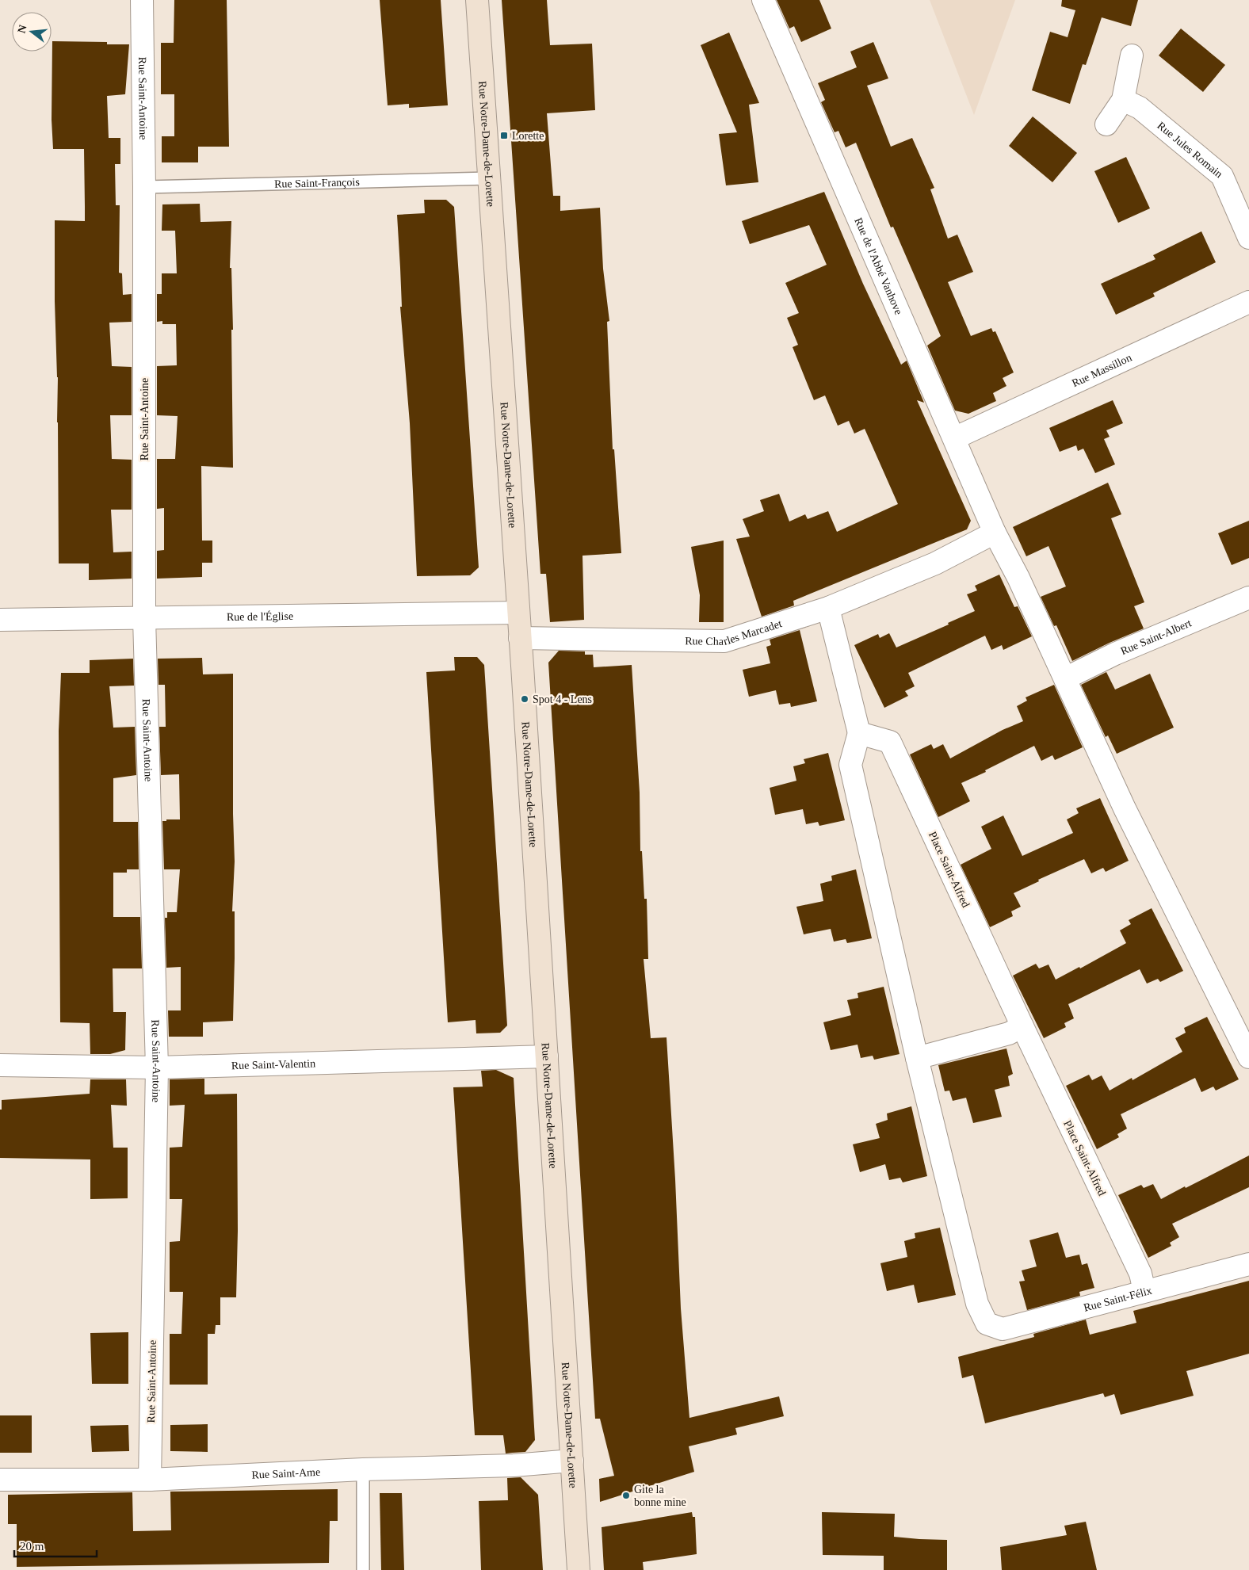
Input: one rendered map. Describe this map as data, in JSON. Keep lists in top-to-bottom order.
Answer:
{
  "streets": {
    "street": [
      "Rue Saint-Antoine",
      "Rue Notre-Dame-de-Lorette",
      "Rue Jules Romain",
      "Rue de l'Abbé Vanhove",
      "Rue Massillon",
      "Rue de l'Église",
      "Rue Charles Marcadet",
      "Rue Saint-Albert",
      "Place Saint-Alfred",
      "Rue Saint-Valentin",
      "Rue Saint-Félix",
      "Rue Saint-Ame"
    ],
    "lane": ["Rue Saint-François"]
  },
  "crossings": [
    ["Rue Saint-Antoine", "Rue Saint-François"],
    ["Rue Saint-Antoine", "Rue de l'Église"],
    ["Rue Saint-Antoine", "Rue Saint-Valentin"],
    ["Rue Saint-Antoine", "Rue Saint-Ame"],
    ["Rue Notre-Dame-de-Lorette", "Rue Saint-François"],
    ["Rue Notre-Dame-de-Lorette", "Rue de l'Église"],
    ["Rue Notre-Dame-de-Lorette", "Rue Charles Marcadet"],
    ["Rue Notre-Dame-de-Lorette", "Rue Saint-Valentin"],
    ["Rue Notre-Dame-de-Lorette", "Rue Saint-Ame"],
    ["Rue de l'Abbé Vanhove", "Rue Massillon"],
    ["Rue de l'Abbé Vanhove", "Rue Charles Marcadet"],
    ["Rue de l'Abbé Vanhove", "Rue Saint-Albert"],
    ["Place Saint-Alfred", "Rue Saint-Félix"]
  ],
  "places": {
    "transit": ["Lorette"],
    "other": ["Spot 4 - Lens", "Gite la bonne mine"]
  },
  "scale_bar": "20 m",
  "north": "left"
}
